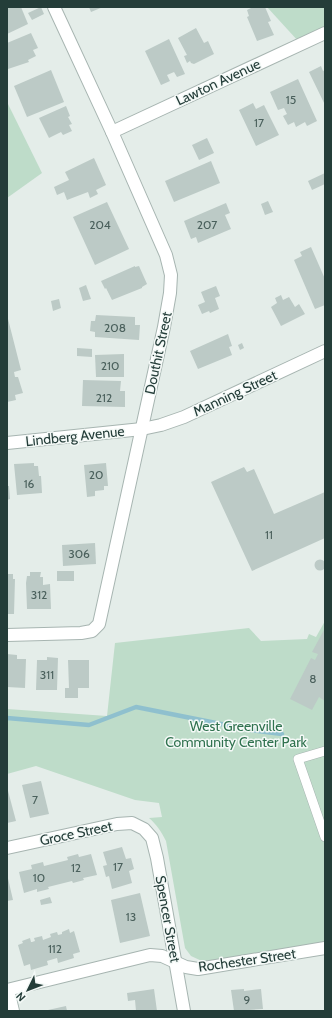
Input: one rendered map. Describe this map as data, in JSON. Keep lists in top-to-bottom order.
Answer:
{
  "streets": {
    "street": [
      "Lawton Avenue",
      "Douthit Street",
      "Manning Street",
      "Lindberg Avenue",
      "Groce Street",
      "Spencer Street",
      "Rochester Street"
    ]
  },
  "crossings": [
    ["Lawton Avenue", "Douthit Street"],
    ["Douthit Street", "Manning Street"],
    ["Douthit Street", "Lindberg Avenue"],
    ["Manning Street", "Lindberg Avenue"],
    ["Groce Street", "Spencer Street"],
    ["Spencer Street", "Rochester Street"]
  ],
  "parks": ["West Greenville Community Center Park"],
  "house_numbers": [
    "15",
    "17",
    "204",
    "207",
    "208",
    "210",
    "212",
    "20",
    "16",
    "11",
    "306",
    "312",
    "311",
    "8",
    "7",
    "17",
    "12",
    "10",
    "13",
    "112",
    "9"
  ],
  "north": "bottom left"
}
